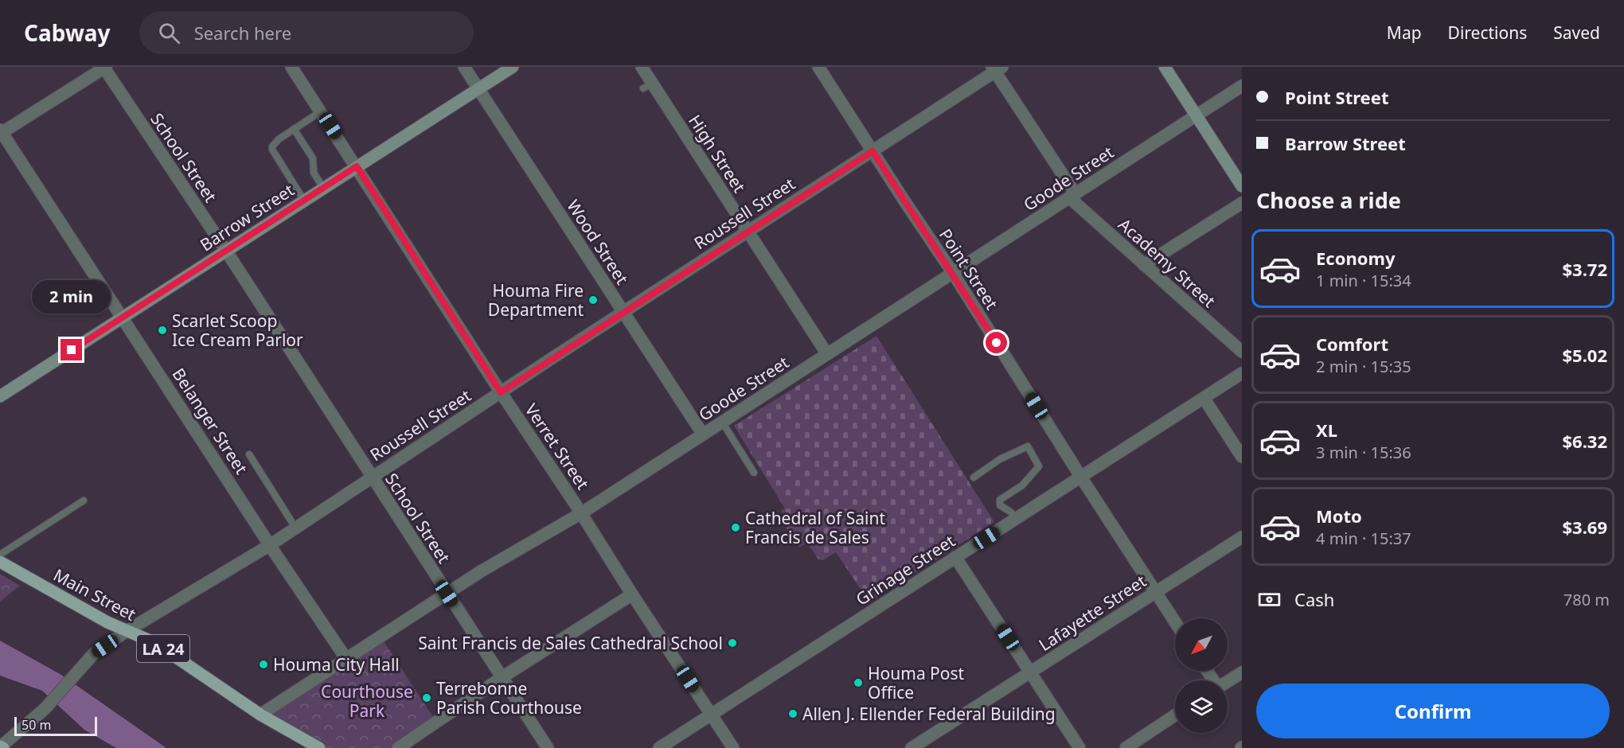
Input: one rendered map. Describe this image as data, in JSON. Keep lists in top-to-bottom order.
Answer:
{
  "streets": {
    "main road": ["Barrow Street", "Main Street", "LA 24"],
    "street": [
      "High Street",
      "School Street",
      "Goode Street",
      "Roussell Street",
      "Wood Street",
      "Academy Street",
      "Point Street",
      "Belanger Street",
      "Verret Street",
      "Grinage Street",
      "Lafayette Street"
    ]
  },
  "crossings": [
    ["High Street", "Goode Street"],
    ["High Street", "Roussell Street"],
    ["School Street", "Goode Street"],
    ["School Street", "Roussell Street"],
    ["School Street", "Barrow Street"],
    ["Goode Street", "Wood Street"],
    ["Goode Street", "Academy Street"],
    ["Goode Street", "Point Street"],
    ["Goode Street", "Belanger Street"],
    ["Goode Street", "Verret Street"],
    ["Goode Street", "Main Street"],
    ["Roussell Street", "Wood Street"],
    ["Roussell Street", "Academy Street"],
    ["Roussell Street", "Point Street"],
    ["Roussell Street", "Belanger Street"],
    ["Roussell Street", "Verret Street"],
    ["Roussell Street", "Main Street"],
    ["Barrow Street", "Wood Street"],
    ["Barrow Street", "Belanger Street"],
    ["Barrow Street", "Verret Street"],
    ["Point Street", "Grinage Street"],
    ["Point Street", "Lafayette Street"],
    ["Verret Street", "Grinage Street"]
  ],
  "parks": ["Courthouse Park"],
  "places": [
    "Houma Fire Department",
    "Scarlet Scoop Ice Cream Parlor",
    "Cathedral of Saint Francis de Sales",
    "Saint Francis de Sales Cathedral School",
    "Houma City Hall",
    "Houma Post Office",
    "Terrebonne Parish Courthouse",
    "Allen J. Ellender Federal Building"
  ],
  "scale_bar": "50 m",
  "north": "bottom left",
  "page": {
    "header": "Cabway",
    "search": "Search here",
    "nav": ["Map", "Directions", "Saved"],
    "banner": ["Point Street", "Barrow Street"],
    "heading": "Choose a ride",
    "list": [
      {
        "name": "Economy",
        "note": "1 min · 15:34",
        "value": "$3.72"
      },
      {
        "name": "Comfort",
        "note": "2 min · 15:35",
        "value": "$5.02"
      },
      {
        "name": "XL",
        "note": "3 min · 15:36",
        "value": "$6.32"
      },
      {
        "name": "Moto",
        "note": "4 min · 15:37",
        "value": "$3.69"
      }
    ],
    "bubble": "2 min",
    "pay": ["Cash", "780 m"],
    "buttons": "Confirm",
    "scale": "50 m"
  }
}
